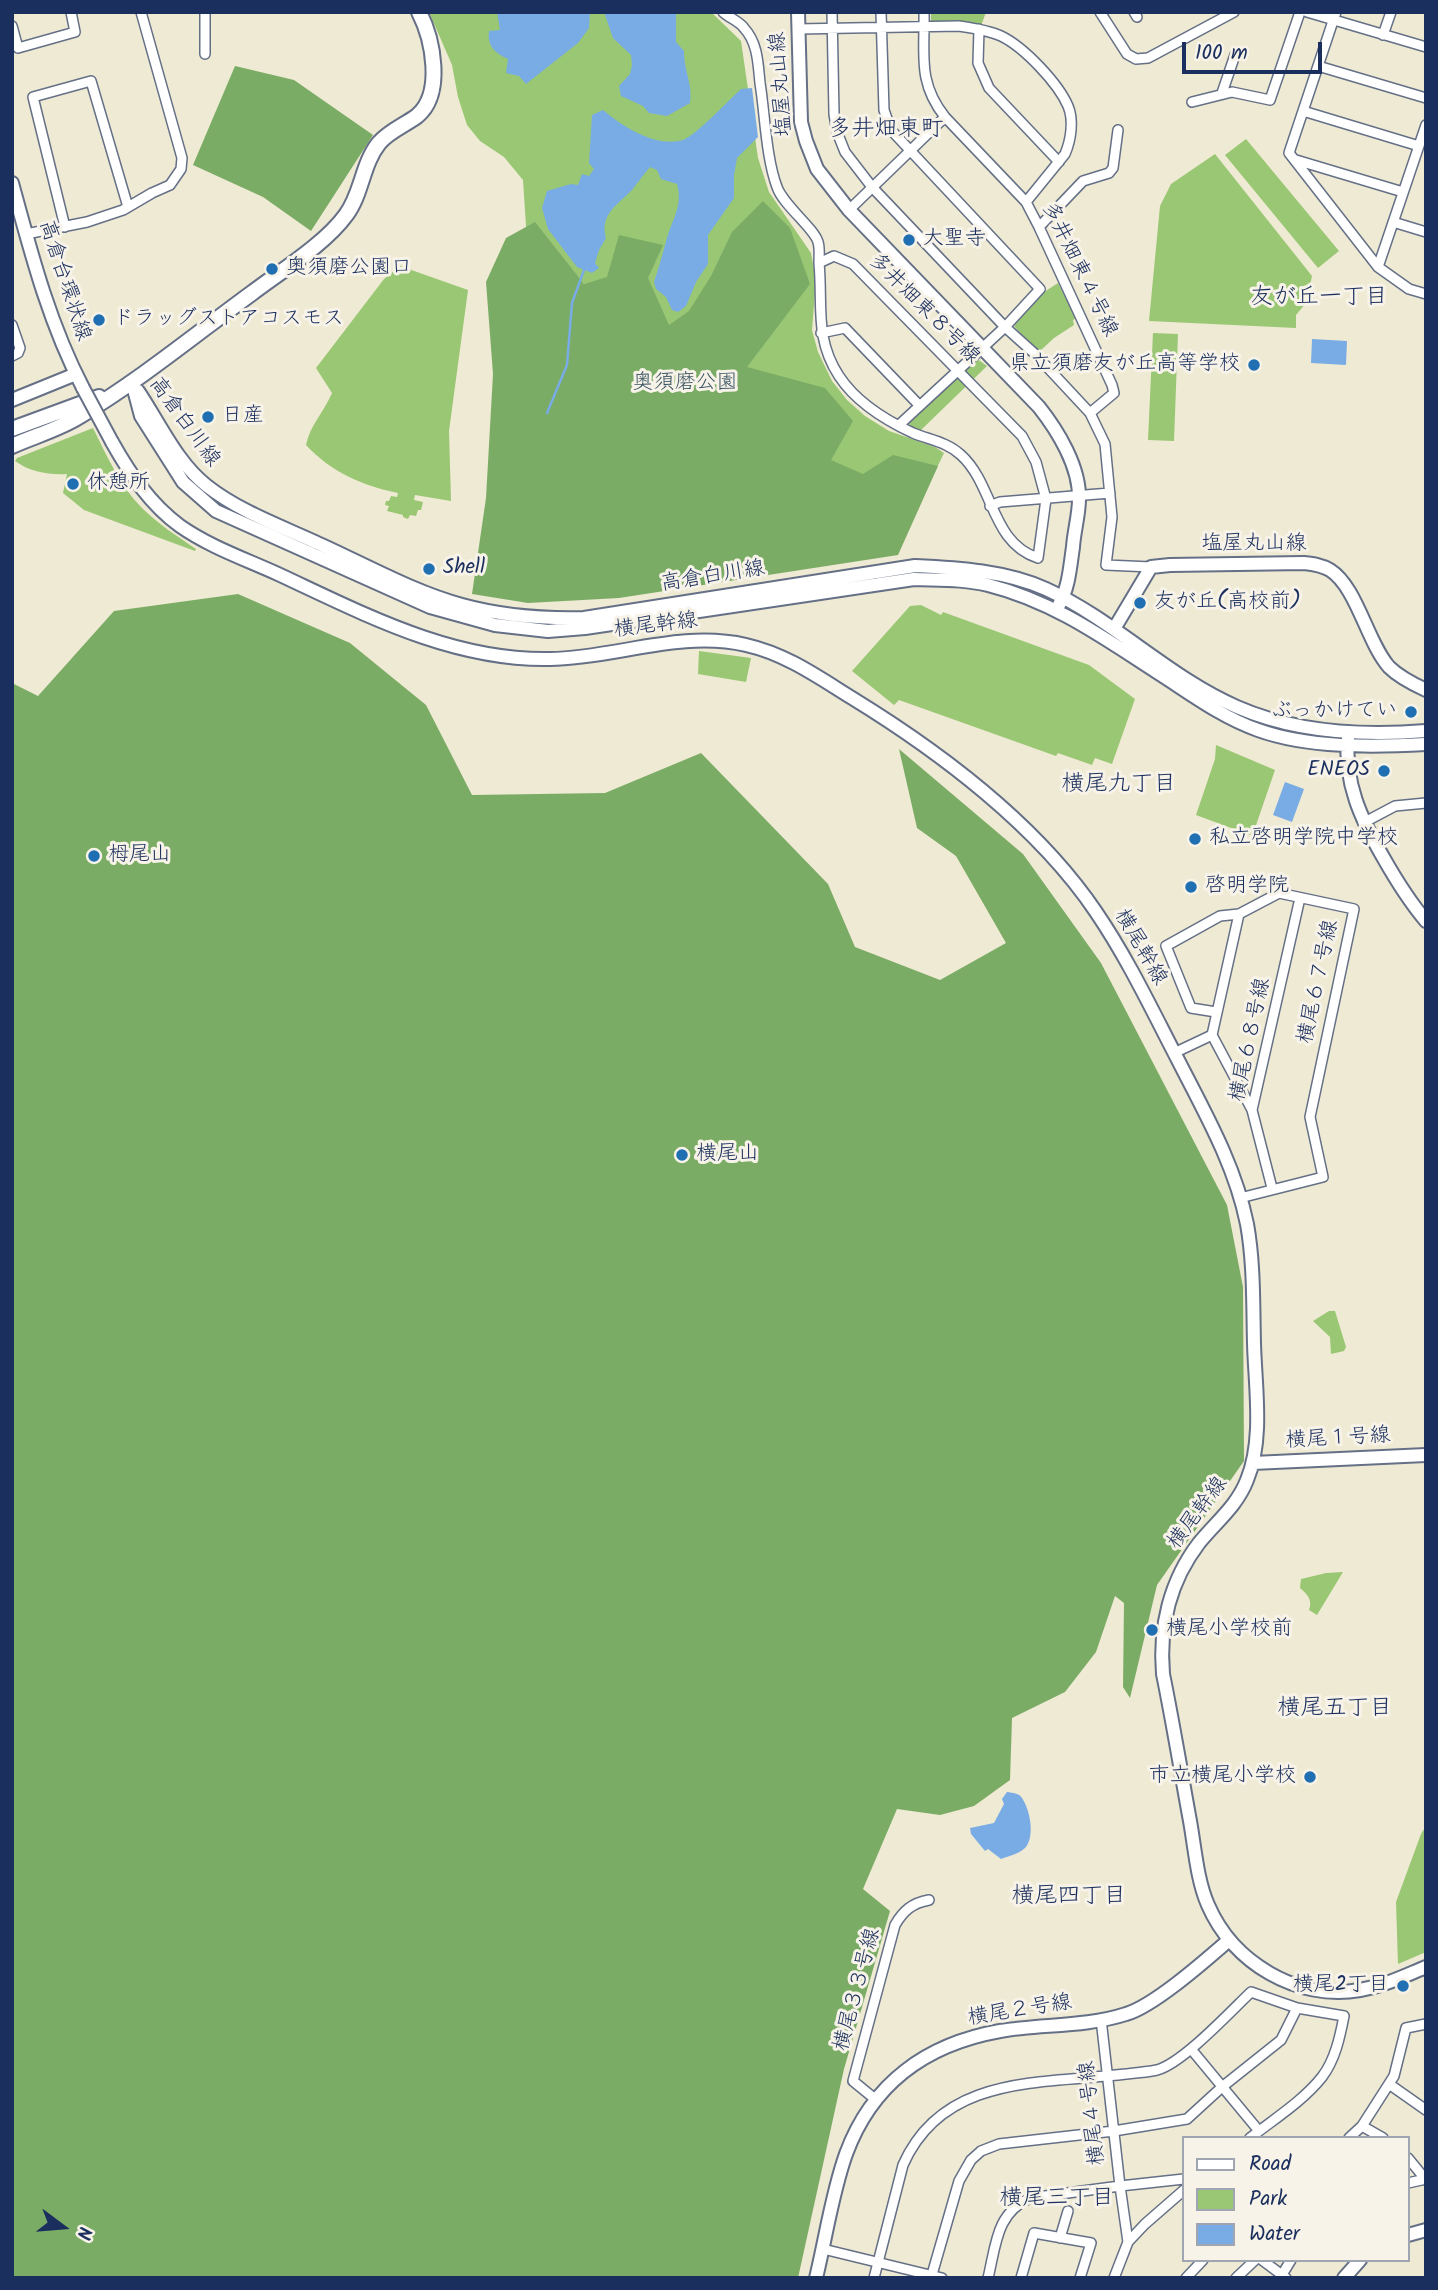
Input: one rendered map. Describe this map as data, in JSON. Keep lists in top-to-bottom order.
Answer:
{
  "streets": {
    "street": [
      "塩屋丸山線",
      "多井畑東４号線",
      "高倉台環状線",
      "多井畑東８号線",
      "高倉白川線",
      "横尾幹線",
      "横尾６７号線",
      "横尾６８号線",
      "横尾１号線",
      "横尾３３号線",
      "横尾２号線",
      "横尾４号線"
    ]
  },
  "crossings": [
    ["塩屋丸山線", "高倉白川線"],
    ["高倉台環状線", "横尾幹線"],
    ["横尾幹線", "横尾６７号線"],
    ["横尾幹線", "横尾１号線"],
    ["横尾幹線", "横尾２号線"],
    ["横尾６７号線", "横尾６８号線"],
    ["横尾３３号線", "横尾２号線"],
    ["横尾２号線", "横尾４号線"]
  ],
  "districts": [
    "多井畑東町",
    "友が丘一丁目",
    "横尾九丁目",
    "横尾五丁目",
    "横尾四丁目",
    "横尾三丁目"
  ],
  "parks": ["奥須磨公園"],
  "places": [
    "大聖寺",
    "奥須磨公園口",
    "ドラッグストアコスモス",
    "県立須磨友が丘高等学校",
    "日産",
    "休憩所",
    "Shell",
    "友が丘(高校前)",
    "ぶっかけてい",
    "ENEOS",
    "私立啓明学院中学校",
    "栂尾山",
    "啓明学院",
    "横尾山",
    "横尾小学校前",
    "市立横尾小学校",
    "横尾2丁目"
  ],
  "legend": ["Road", "Park", "Water"],
  "scale_bar": "100 m",
  "north": "right"
}
